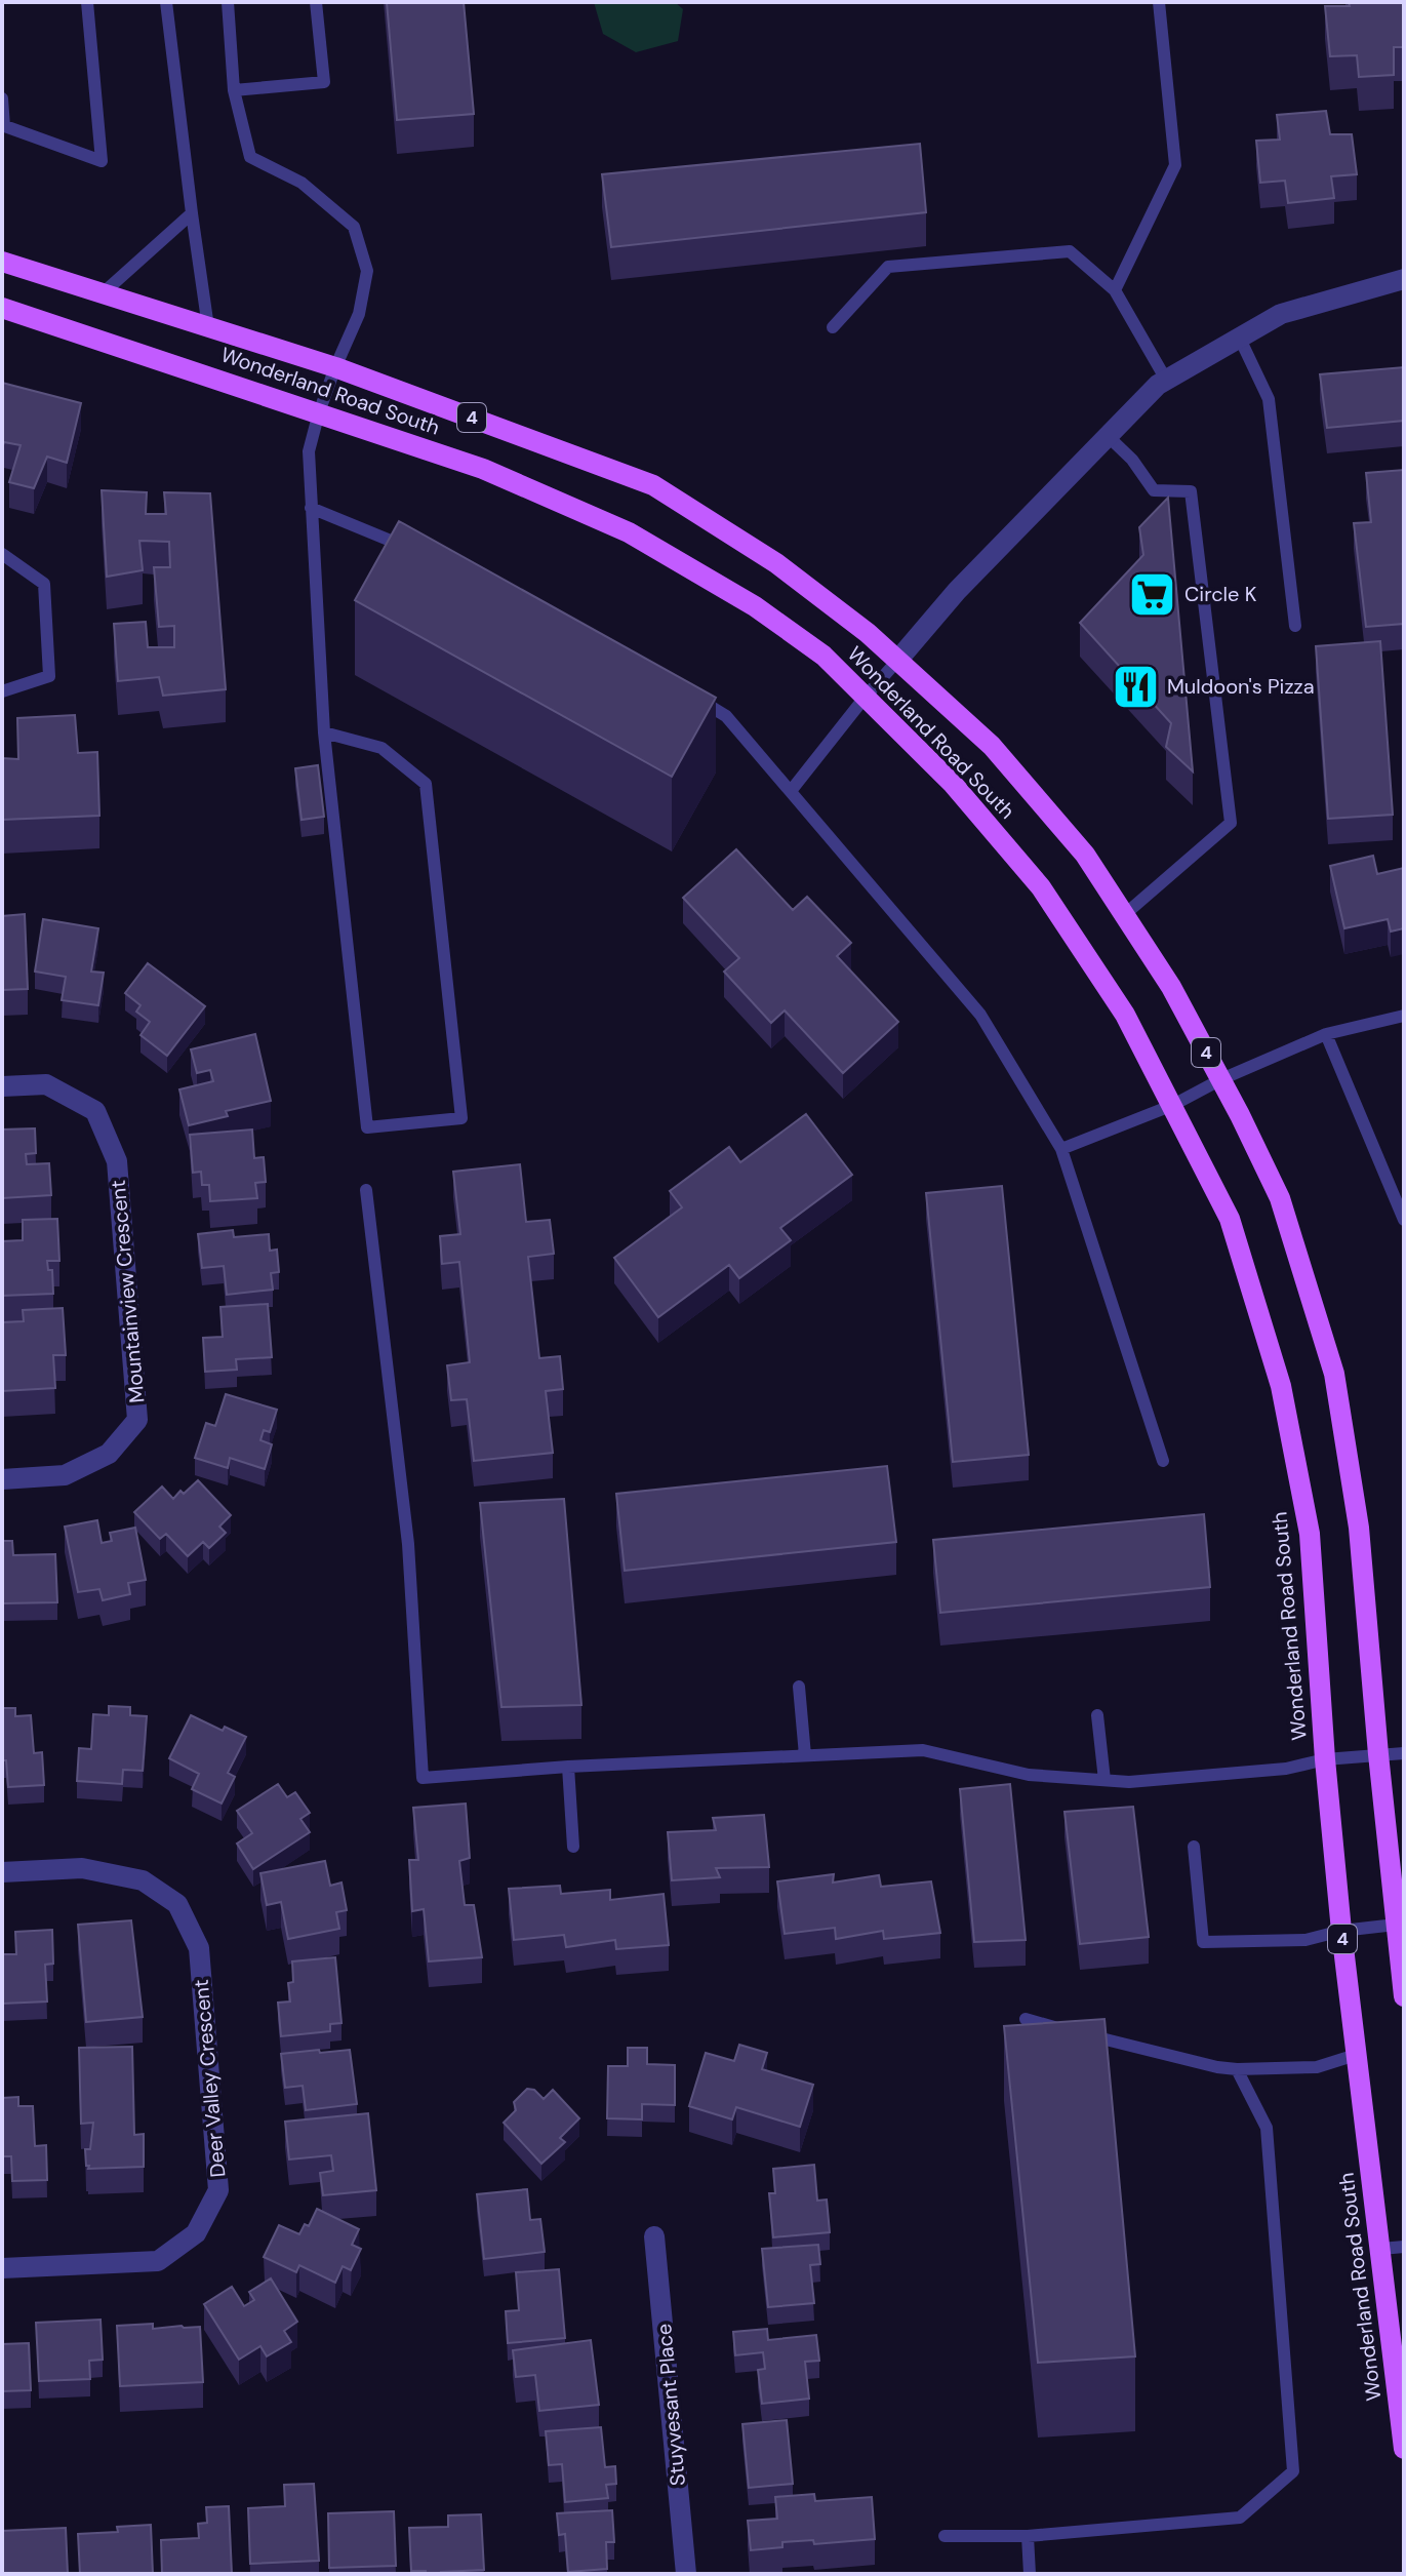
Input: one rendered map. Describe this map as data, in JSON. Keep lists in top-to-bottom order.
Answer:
{
  "streets": {
    "main road": ["Wonderland Road South", "4"],
    "street": ["Mountainview Crescent", "Deer Valley Crescent", "Stuyvesant Place"]
  },
  "places": {
    "supermarket": ["Circle K"],
    "restaurant": ["Muldoon's Pizza"]
  }
}
